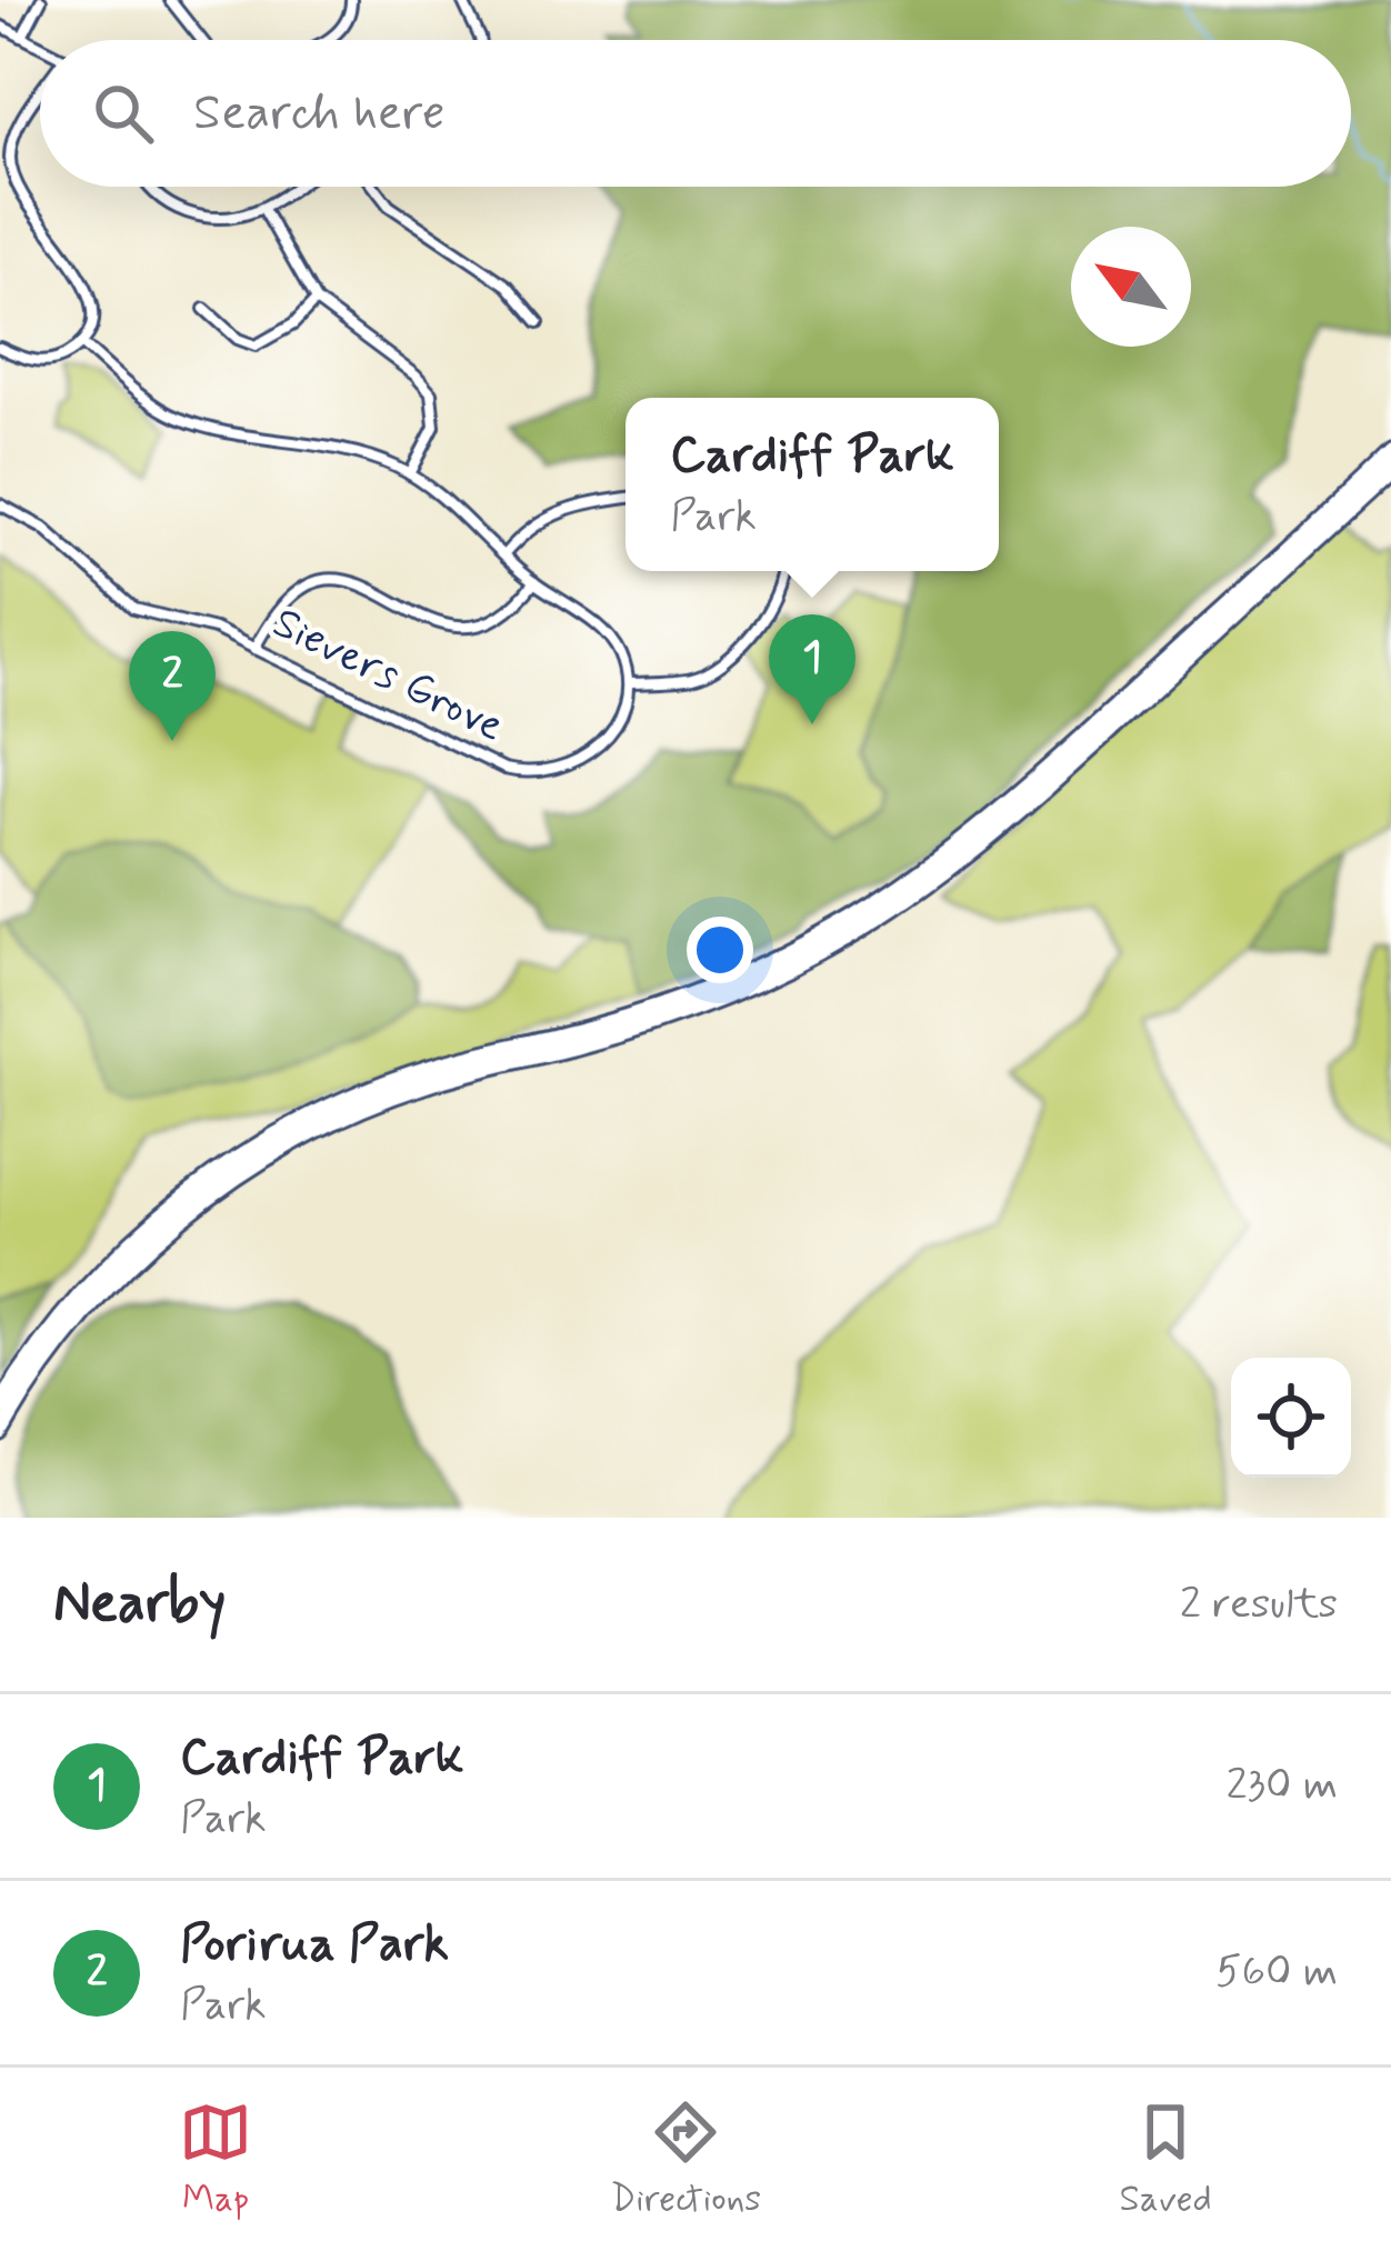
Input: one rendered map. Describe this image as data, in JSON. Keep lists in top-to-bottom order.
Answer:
{
  "streets": {
    "street": ["Sievers Grove"]
  },
  "north": "top left",
  "page": {
    "search": "Search here",
    "popup": ["Cardiff Park", "Park"],
    "pins": ["1", "2"],
    "heading": ["Nearby", "2 results"],
    "list": [
      {
        "mark": "1",
        "name": "Cardiff Park",
        "note": "Park",
        "value": "230 m"
      },
      {
        "mark": "2",
        "name": "Porirua Park",
        "note": "Park",
        "value": "560 m"
      }
    ],
    "nav": ["Map", "Directions", "Saved"]
  }
}
